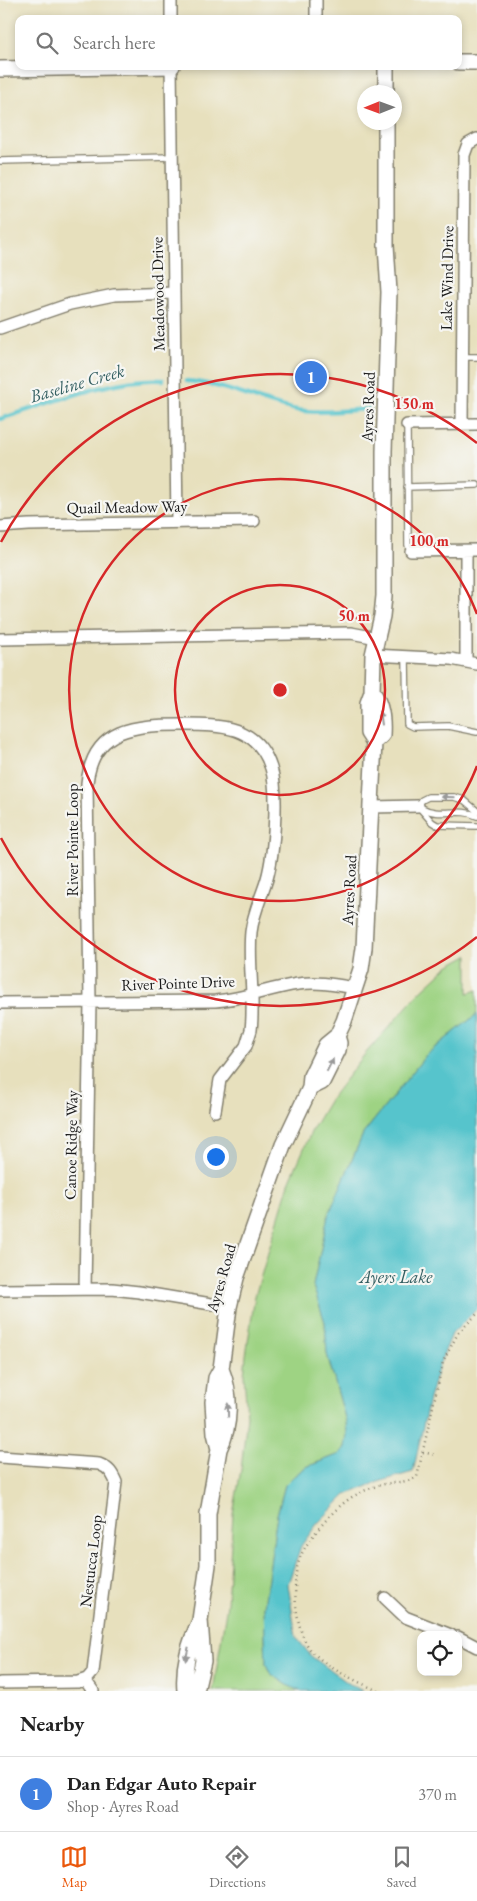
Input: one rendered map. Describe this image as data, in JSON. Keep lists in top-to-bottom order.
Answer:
{
  "streets": {
    "street": [
      "Lake Wind Drive",
      "Meadowood Drive",
      "Ayres Road",
      "Quail Meadow Way",
      "River Pointe Loop",
      "River Pointe Drive",
      "Canoe Ridge Way",
      "Nestucca Loop"
    ]
  },
  "crossings": [
    ["Meadowood Drive", "Quail Meadow Way"],
    ["Ayres Road", "River Pointe Drive"],
    ["River Pointe Loop", "River Pointe Drive"],
    ["River Pointe Loop", "Canoe Ridge Way"],
    ["River Pointe Drive", "Canoe Ridge Way"]
  ],
  "water": ["Baseline Creek", "Ayers Lake"],
  "north": "left",
  "page": {
    "search": "Search here",
    "pins": "1",
    "heading": "Nearby",
    "list": [
      {
        "mark": "1",
        "name": "Dan Edgar Auto Repair",
        "note": "Shop · Ayres Road",
        "value": "370 m"
      }
    ],
    "nav": ["Map", "Directions", "Saved"]
  },
  "rings": ["150 m", "100 m", "50 m"]
}
